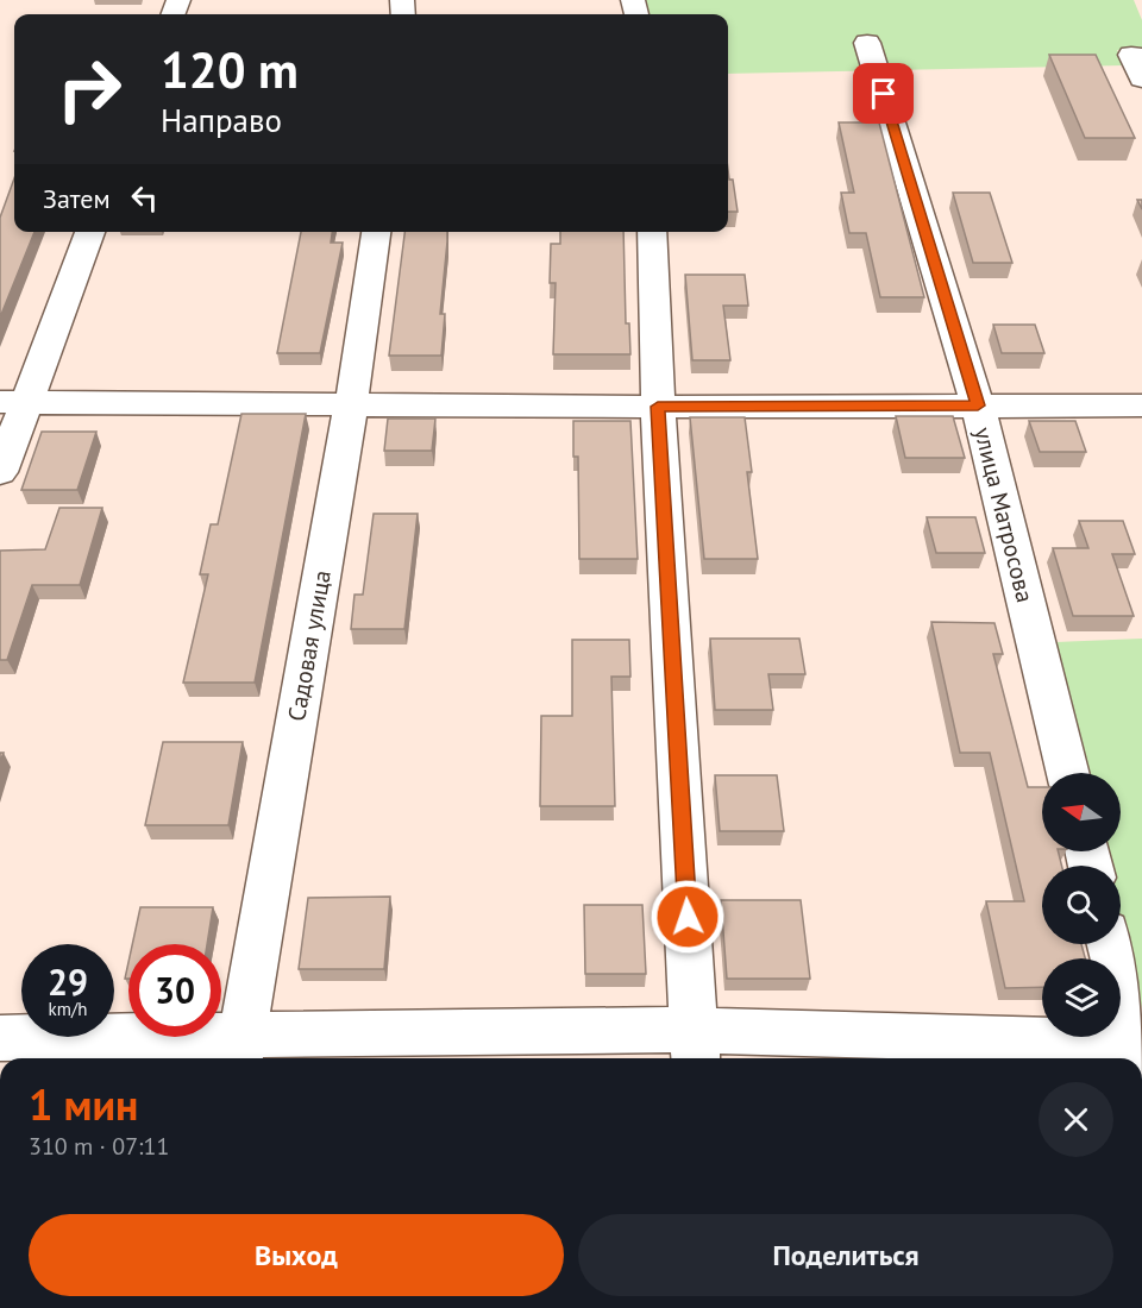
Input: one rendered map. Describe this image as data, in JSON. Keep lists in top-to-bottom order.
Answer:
{
  "streets": {
    "street": ["улица Матросова", "Садовая улица"]
  },
  "north": "left",
  "page": {
    "turn": ["120 m", "Направо"],
    "then": "Затем",
    "speed": "29 km/h",
    "limit": "30",
    "heading": ["1 мин", "310 m · 07:11"],
    "buttons": ["Выход", "Поделиться"]
  }
}
